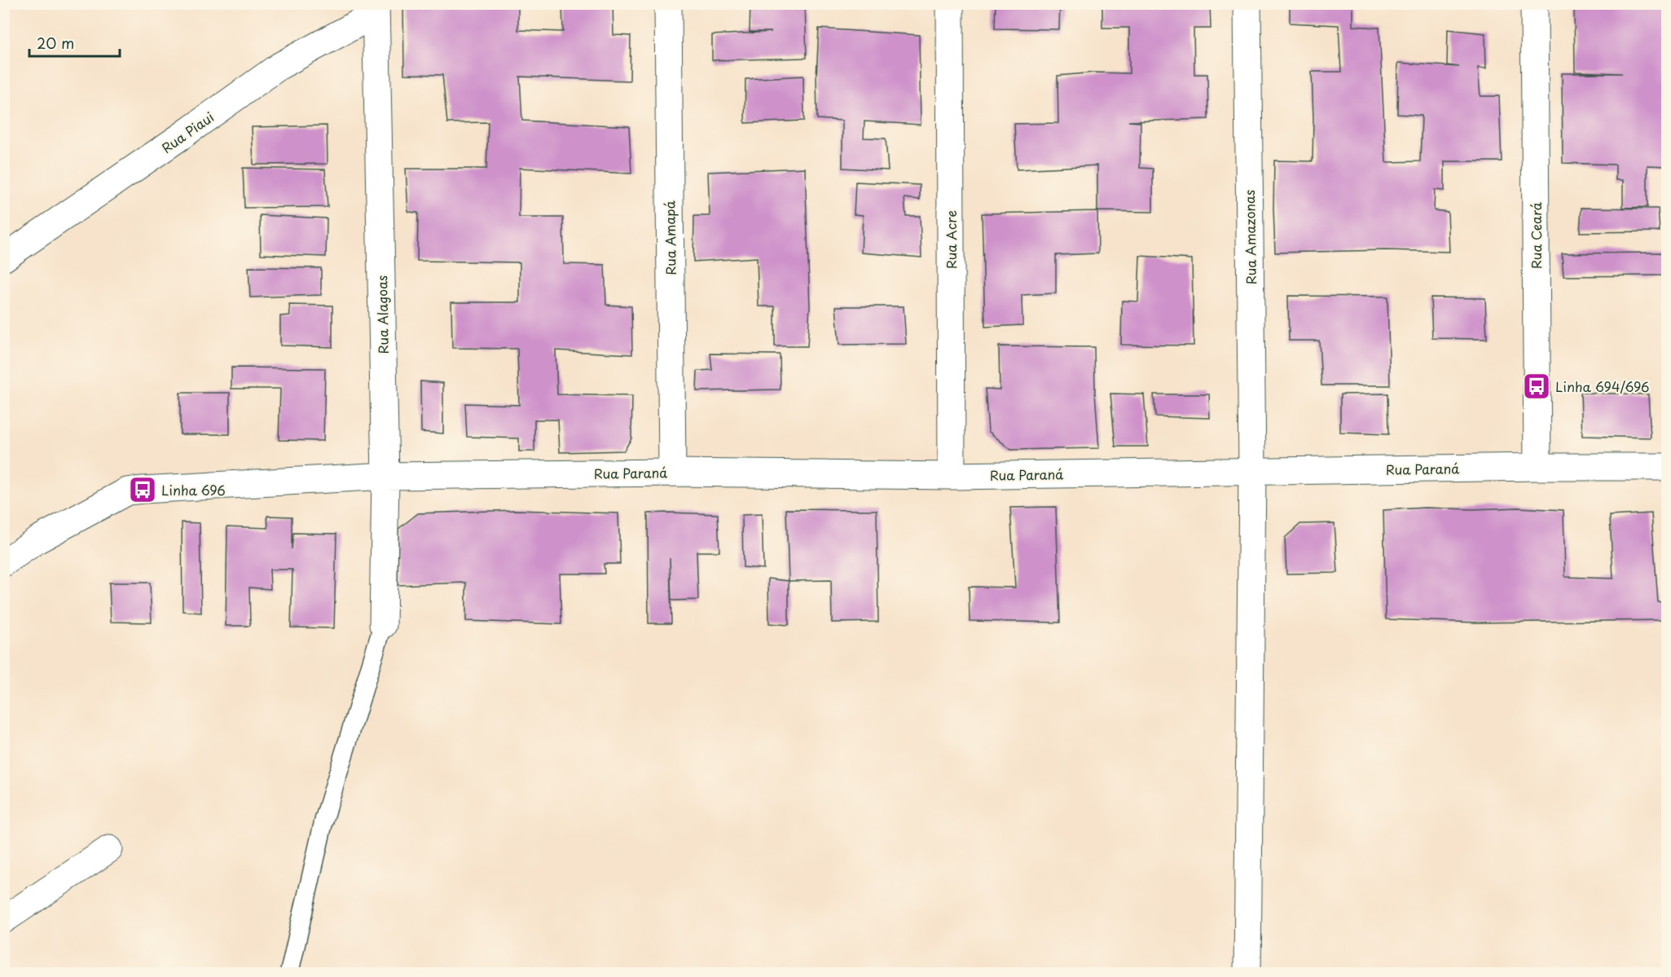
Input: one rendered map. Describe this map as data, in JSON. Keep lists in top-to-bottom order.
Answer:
{
  "streets": {
    "street": [
      "Rua Piaui",
      "Rua Ceará",
      "Rua Amazonas",
      "Rua Amapá",
      "Rua Acre",
      "Rua Alagoas",
      "Rua Paraná"
    ]
  },
  "crossings": [
    ["Rua Piaui", "Rua Alagoas"],
    ["Rua Ceará", "Rua Paraná"],
    ["Rua Amazonas", "Rua Paraná"],
    ["Rua Amapá", "Rua Paraná"],
    ["Rua Acre", "Rua Paraná"],
    ["Rua Alagoas", "Rua Paraná"]
  ],
  "places": {
    "bus stop": ["Linha 694/696", "Linha 696"]
  },
  "scale_bar": "20 m"
}
